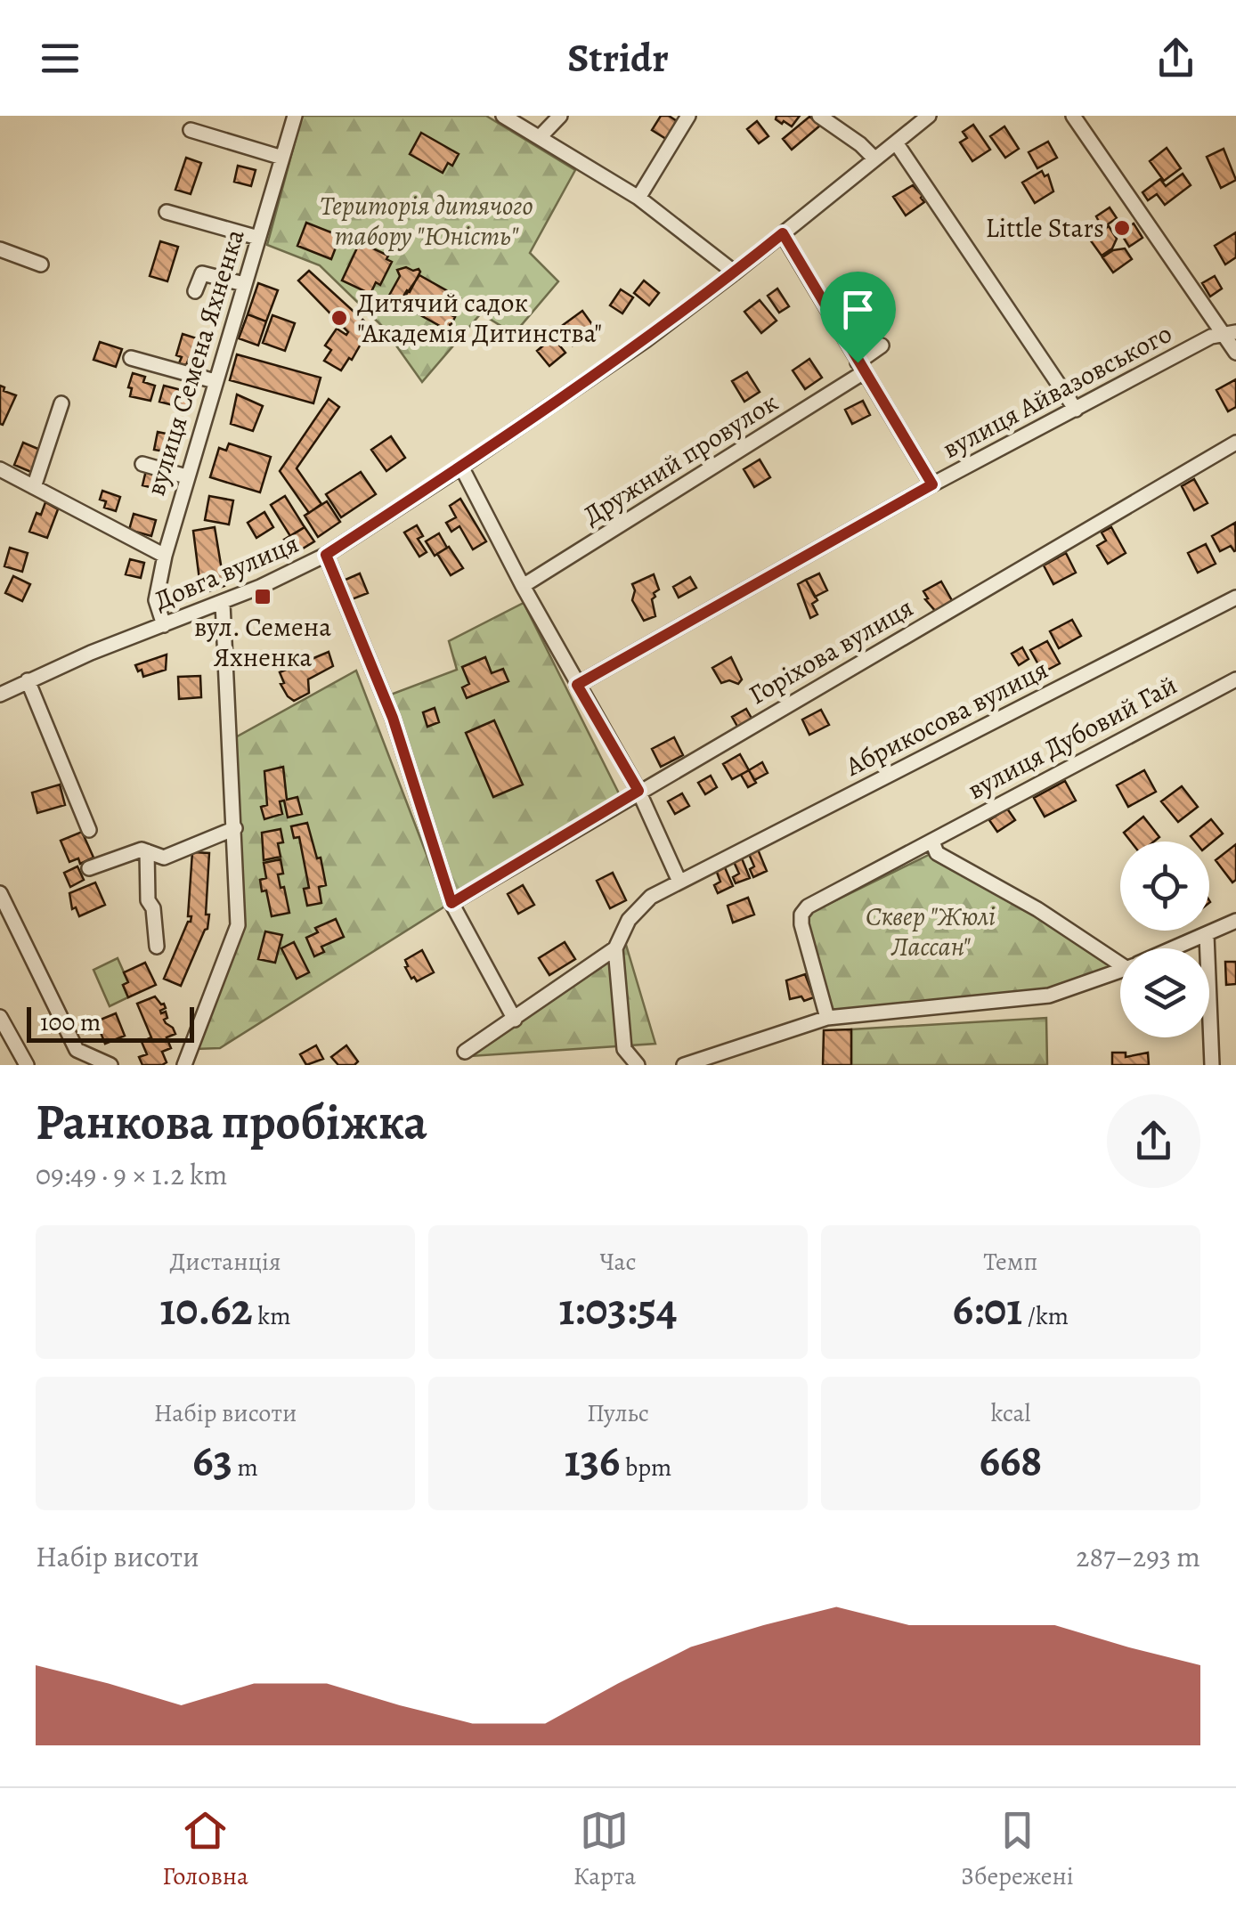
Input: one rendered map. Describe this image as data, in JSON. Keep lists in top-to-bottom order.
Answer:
{
  "streets": {
    "street": [
      "вулиця Семена Яхненка",
      "вулиця Айвазовського",
      "Дружний провулок",
      "Довга вулиця",
      "Горіхова вулиця",
      "Абрикосова вулиця",
      "вулиця Дубовий Гай"
    ]
  },
  "crossings": [
    ["вулиця Семена Яхненка", "Довга вулиця"]
  ],
  "parks": ["Територія дитячого табору \"Юність\"", "Сквер \"Жюлі Лассан\""],
  "places": {
    "other": ["Little Stars", "Дитячий садок \"Академія Дитинства\""],
    "transit": ["вул. Семена Яхненка"]
  },
  "scale_bar": "100 m",
  "page": {
    "header": "Stridr",
    "scale": "100 m",
    "heading": ["Ранкова пробіжка", "09:49 · 9 × 1.2 km"],
    "stats": [
      ["Дистанція", "10.62 km"],
      ["Час", "1:03:54"],
      ["Темп", "6:01 /km"],
      ["Набір висоти", "63 m"],
      ["Пульс", "136 bpm"],
      ["kcal", "668"]
    ],
    "chart": ["Набір висоти", "287–293 m"],
    "tabs": ["Головна", "Карта", "Збережені"]
  }
}
